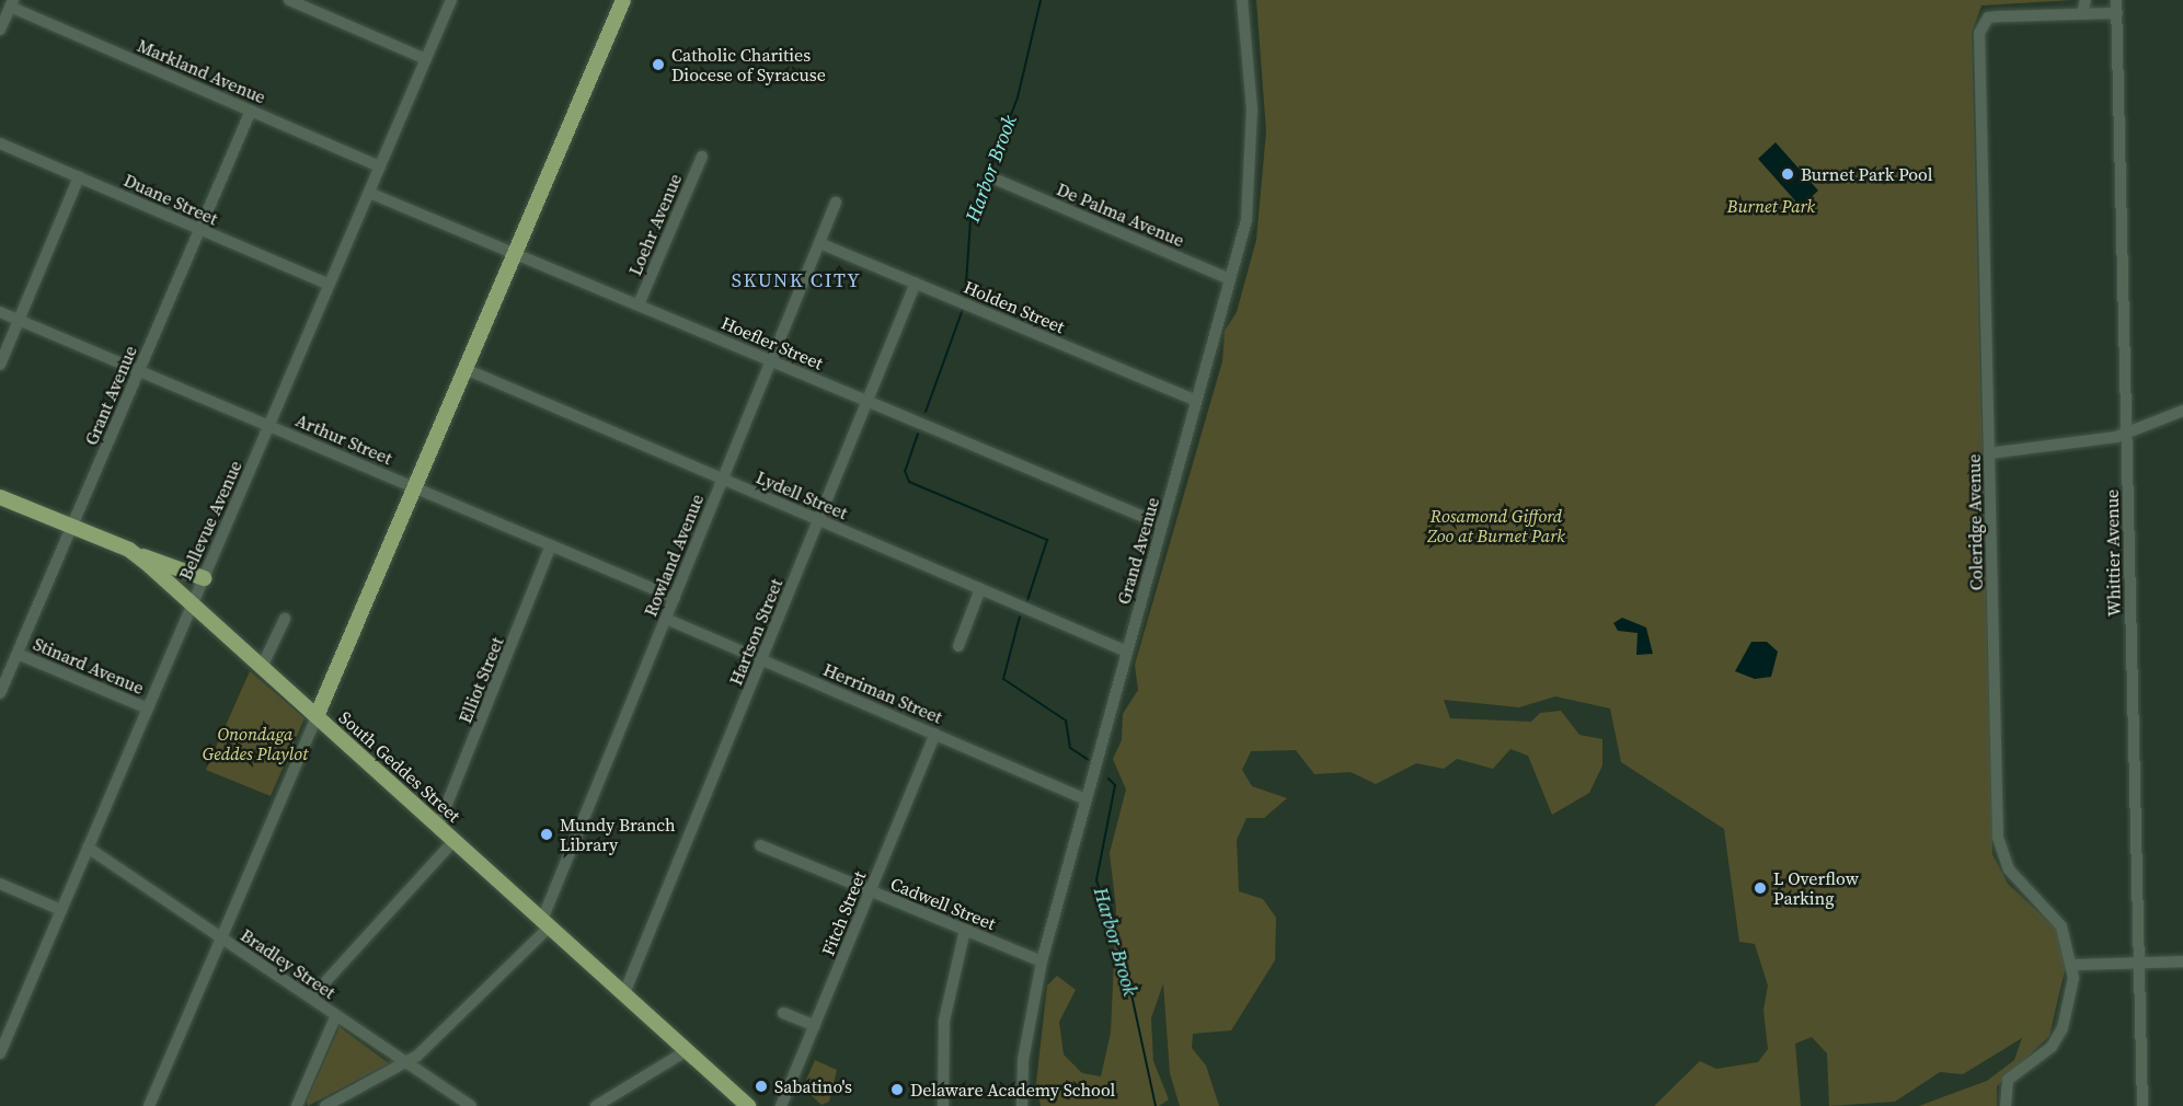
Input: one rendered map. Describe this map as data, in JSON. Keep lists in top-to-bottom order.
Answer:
{
  "streets": {
    "main road": ["South Geddes Street"],
    "street": [
      "Markland Avenue",
      "Duane Street",
      "De Palma Avenue",
      "Loehr Avenue",
      "Holden Street",
      "Hoefler Street",
      "Grant Avenue",
      "Arthur Street",
      "Lydell Street",
      "Bellevue Avenue",
      "Coleridge Avenue",
      "Grand Avenue",
      "Whittier Avenue",
      "Rowland Avenue",
      "Hartson Street",
      "Stinard Avenue",
      "Elliot Street",
      "Herriman Street",
      "Cadwell Street",
      "Fitch Street",
      "Bradley Street"
    ]
  },
  "crossings": [
    ["Markland Avenue", "Grant Avenue"],
    ["Markland Avenue", "Bellevue Avenue"],
    ["Duane Street", "Grant Avenue"],
    ["Duane Street", "Bellevue Avenue"],
    ["De Palma Avenue", "Grand Avenue"],
    ["Loehr Avenue", "Hoefler Street"],
    ["Holden Street", "Grand Avenue"],
    ["Holden Street", "Rowland Avenue"],
    ["Holden Street", "Hartson Street"],
    ["Hoefler Street", "Bellevue Avenue"],
    ["Hoefler Street", "Grand Avenue"],
    ["Hoefler Street", "Rowland Avenue"],
    ["Hoefler Street", "Hartson Street"],
    ["Grant Avenue", "Arthur Street"],
    ["Grant Avenue", "Stinard Avenue"],
    ["Grant Avenue", "South Geddes Street"],
    ["Arthur Street", "Bellevue Avenue"],
    ["Arthur Street", "Rowland Avenue"],
    ["Arthur Street", "Elliot Street"],
    ["Lydell Street", "Grand Avenue"],
    ["Lydell Street", "Rowland Avenue"],
    ["Lydell Street", "Hartson Street"],
    ["Bellevue Avenue", "Stinard Avenue"],
    ["Bellevue Avenue", "South Geddes Street"],
    ["Bellevue Avenue", "Bradley Street"],
    ["Coleridge Avenue", "Whittier Avenue"],
    ["Grand Avenue", "Herriman Street"],
    ["Grand Avenue", "Cadwell Street"],
    ["Rowland Avenue", "Herriman Street"],
    ["Rowland Avenue", "South Geddes Street"],
    ["Rowland Avenue", "Bradley Street"],
    ["Hartson Street", "Herriman Street"],
    ["Hartson Street", "South Geddes Street"],
    ["Elliot Street", "South Geddes Street"],
    ["Herriman Street", "Fitch Street"],
    ["Cadwell Street", "Fitch Street"]
  ],
  "districts": ["SKUNK CITY"],
  "water": ["Harbor Brook"],
  "parks": ["Burnet Park", "Rosamond Gifford Zoo at Burnet Park", "Onondaga Geddes Playlot"],
  "places": [
    "Catholic Charities Diocese of Syracuse",
    "Burnet Park Pool",
    "Mundy Branch Library",
    "L Overflow Parking",
    "Sabatino's",
    "Delaware Academy School"
  ]
}
